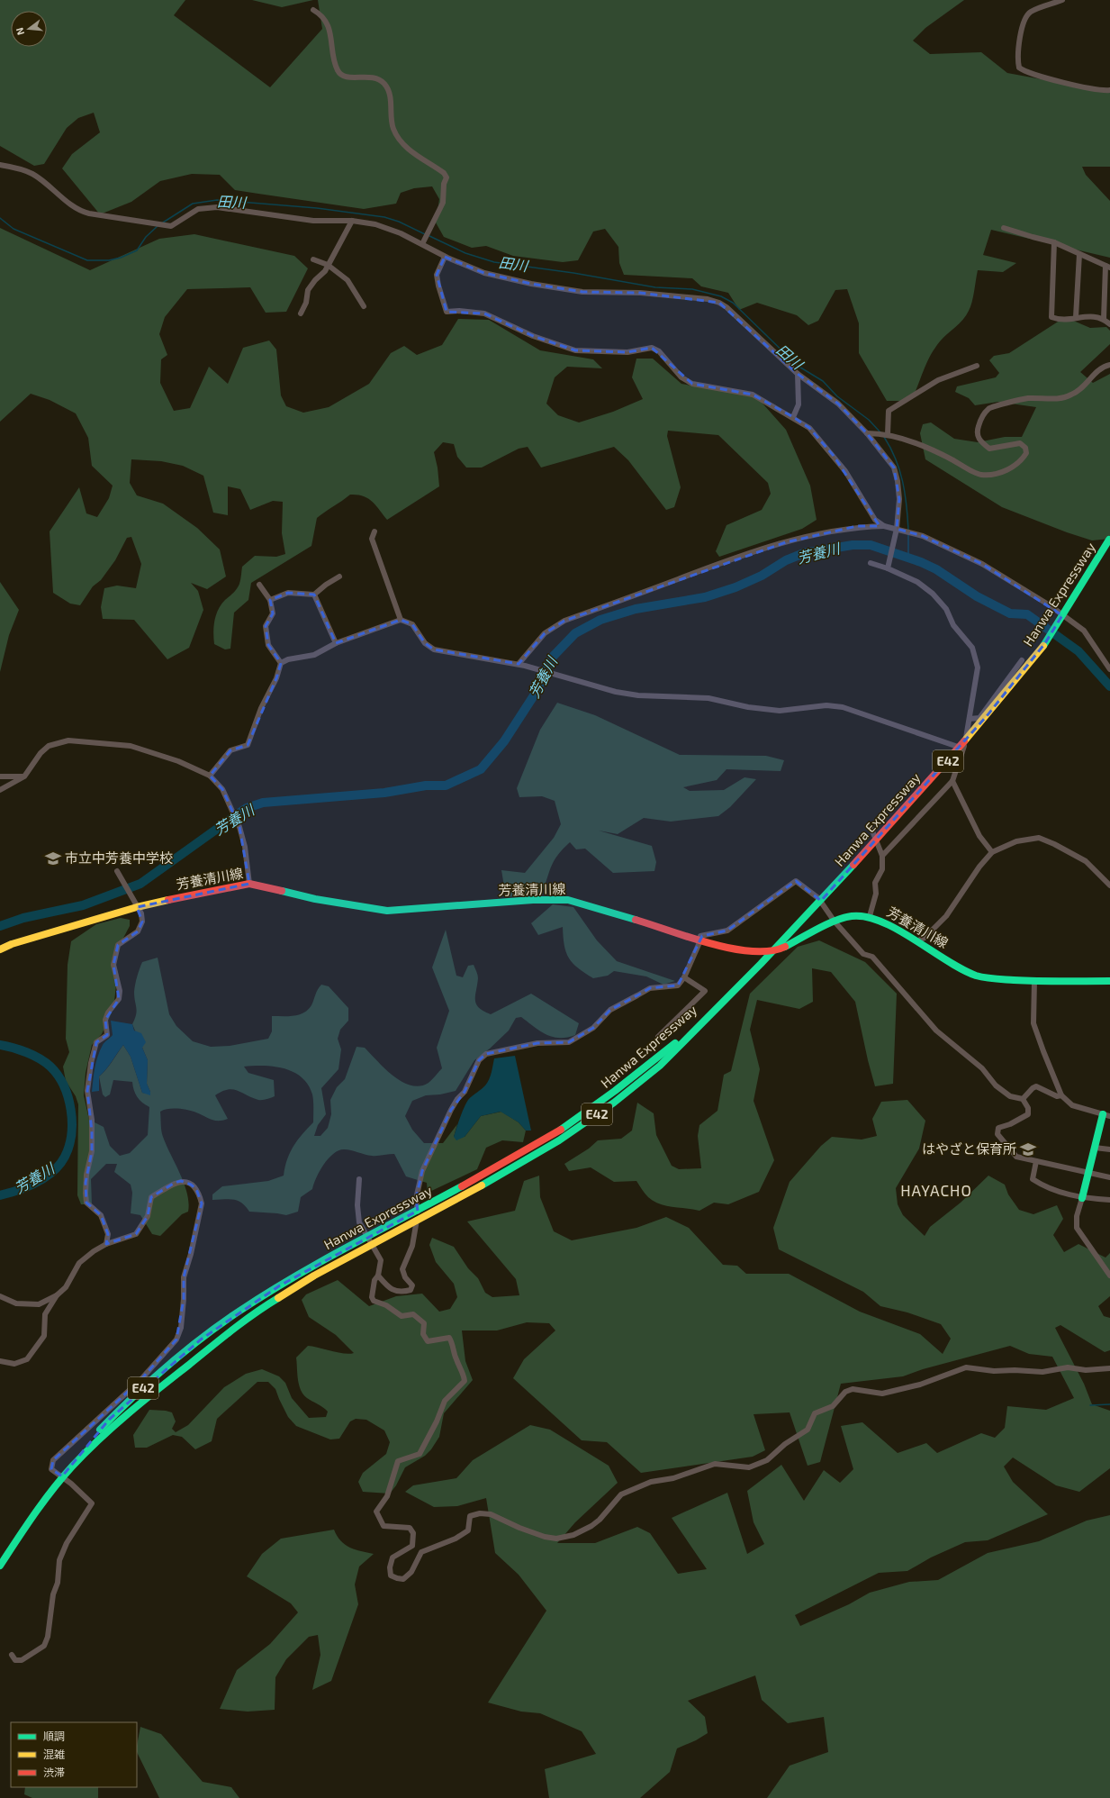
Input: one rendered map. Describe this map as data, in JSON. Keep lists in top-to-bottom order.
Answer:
{
  "streets": {
    "main road": ["Hanwa Expressway", "E42", "芳養清川線"]
  },
  "districts": ["HAYACHO"],
  "water": ["田川", "芳養川"],
  "places": {
    "school or university": ["市立中芳養中学校", "はやざと保育所"]
  },
  "legend": ["順調", "混雑", "渋滞"],
  "north": "left"
}
